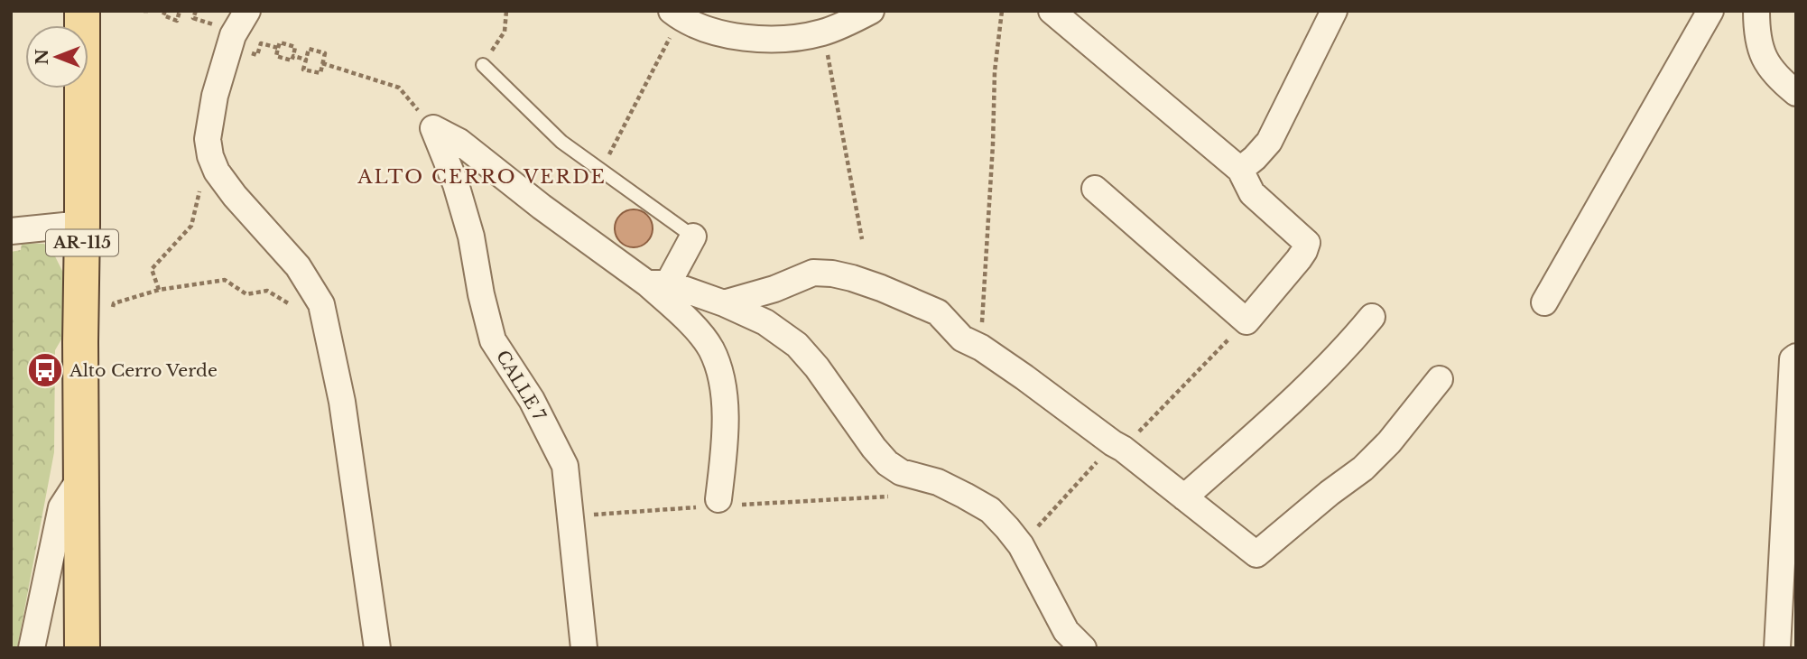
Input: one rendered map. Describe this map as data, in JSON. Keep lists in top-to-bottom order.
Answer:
{
  "streets": {
    "main road": ["AR-115"],
    "street": ["CALLE 7"]
  },
  "districts": ["ALTO CERRO VERDE"],
  "places": {
    "bus stop": ["Alto Cerro Verde"]
  },
  "north": "left"
}
